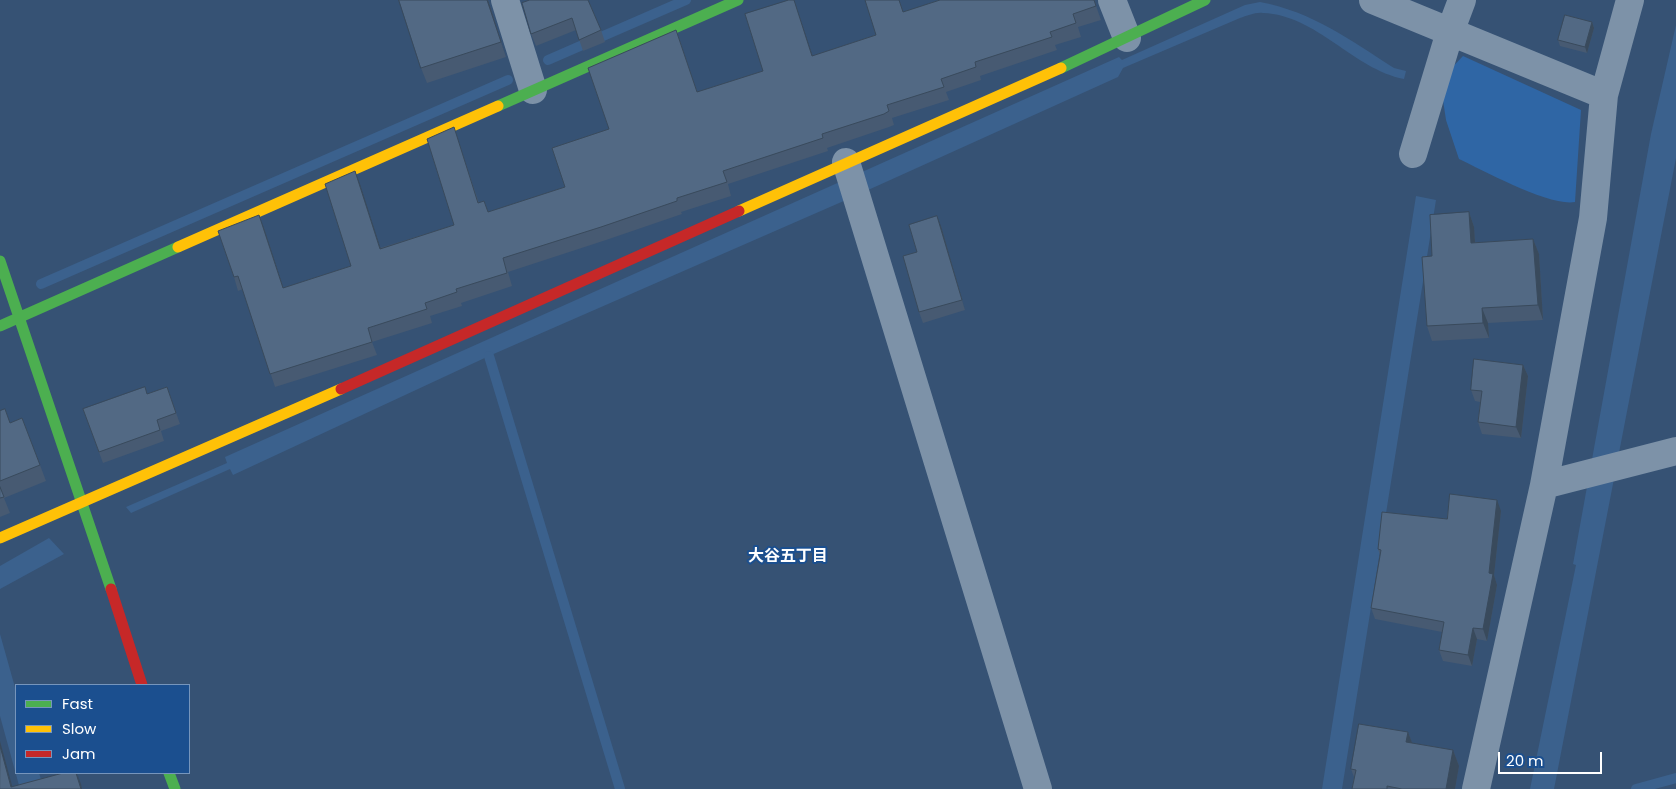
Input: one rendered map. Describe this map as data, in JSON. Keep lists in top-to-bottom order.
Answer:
{
  "districts": ["大谷五丁目"],
  "legend": ["Fast", "Slow", "Jam"],
  "scale_bar": "20 m"
}
